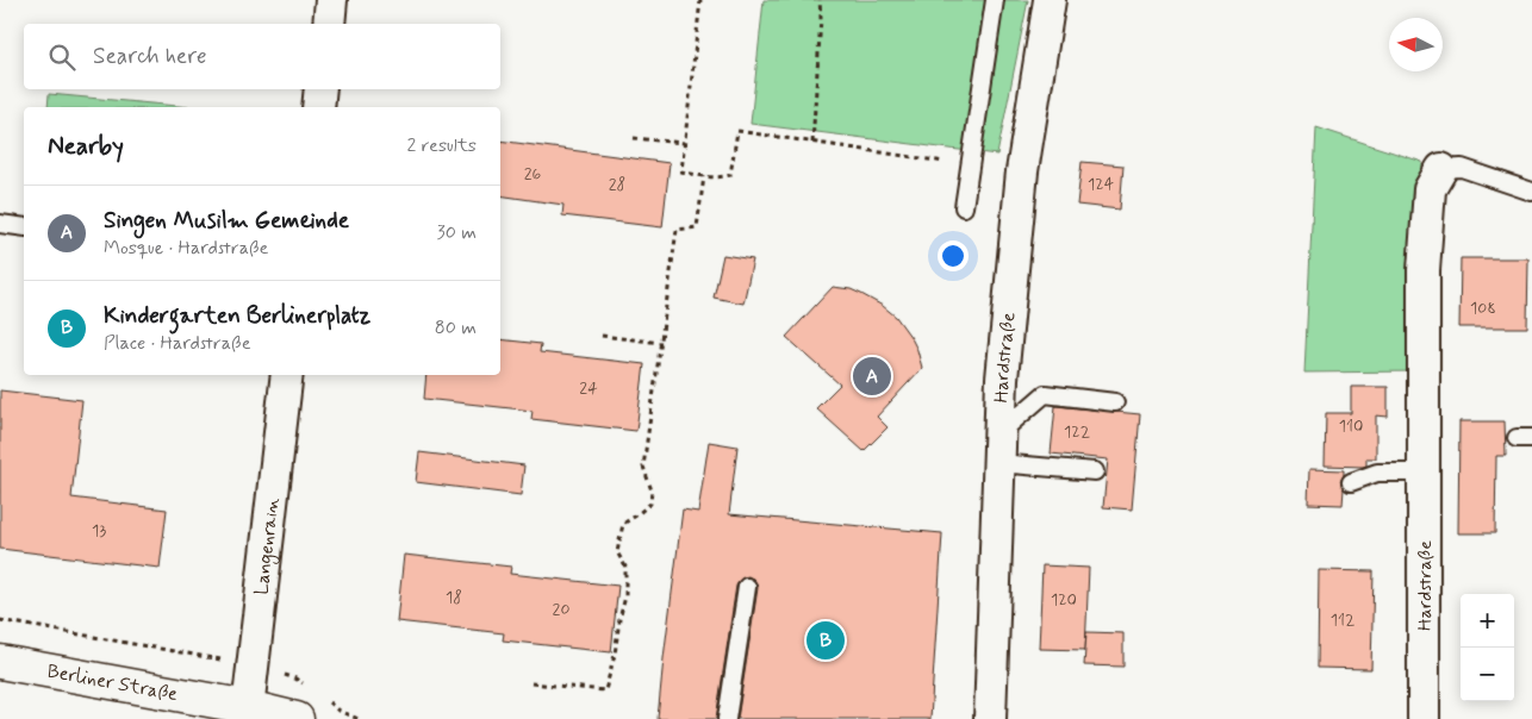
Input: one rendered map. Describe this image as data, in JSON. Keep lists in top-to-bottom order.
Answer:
{
  "streets": {
    "street": ["Hardstraße", "Langenrain", "Berliner Straße"]
  },
  "crossings": [
    ["Langenrain", "Berliner Straße"]
  ],
  "house_numbers": [
    "26",
    "28",
    "124",
    "108",
    "24",
    "110",
    "122",
    "13",
    "18",
    "120",
    "20",
    "112"
  ],
  "north": "left",
  "page": {
    "search": "Search here",
    "heading": ["Nearby", "2 results"],
    "list": [
      {
        "mark": "A",
        "name": "Singen Musilm Gemeinde",
        "note": "Mosque · Hardstraße",
        "value": "30 m"
      },
      {
        "mark": "B",
        "name": "Kindergarten Berlinerplatz",
        "note": "Place · Hardstraße",
        "value": "80 m"
      }
    ],
    "pins": ["A", "B"],
    "map_buttons": ["+", "−"]
  }
}
